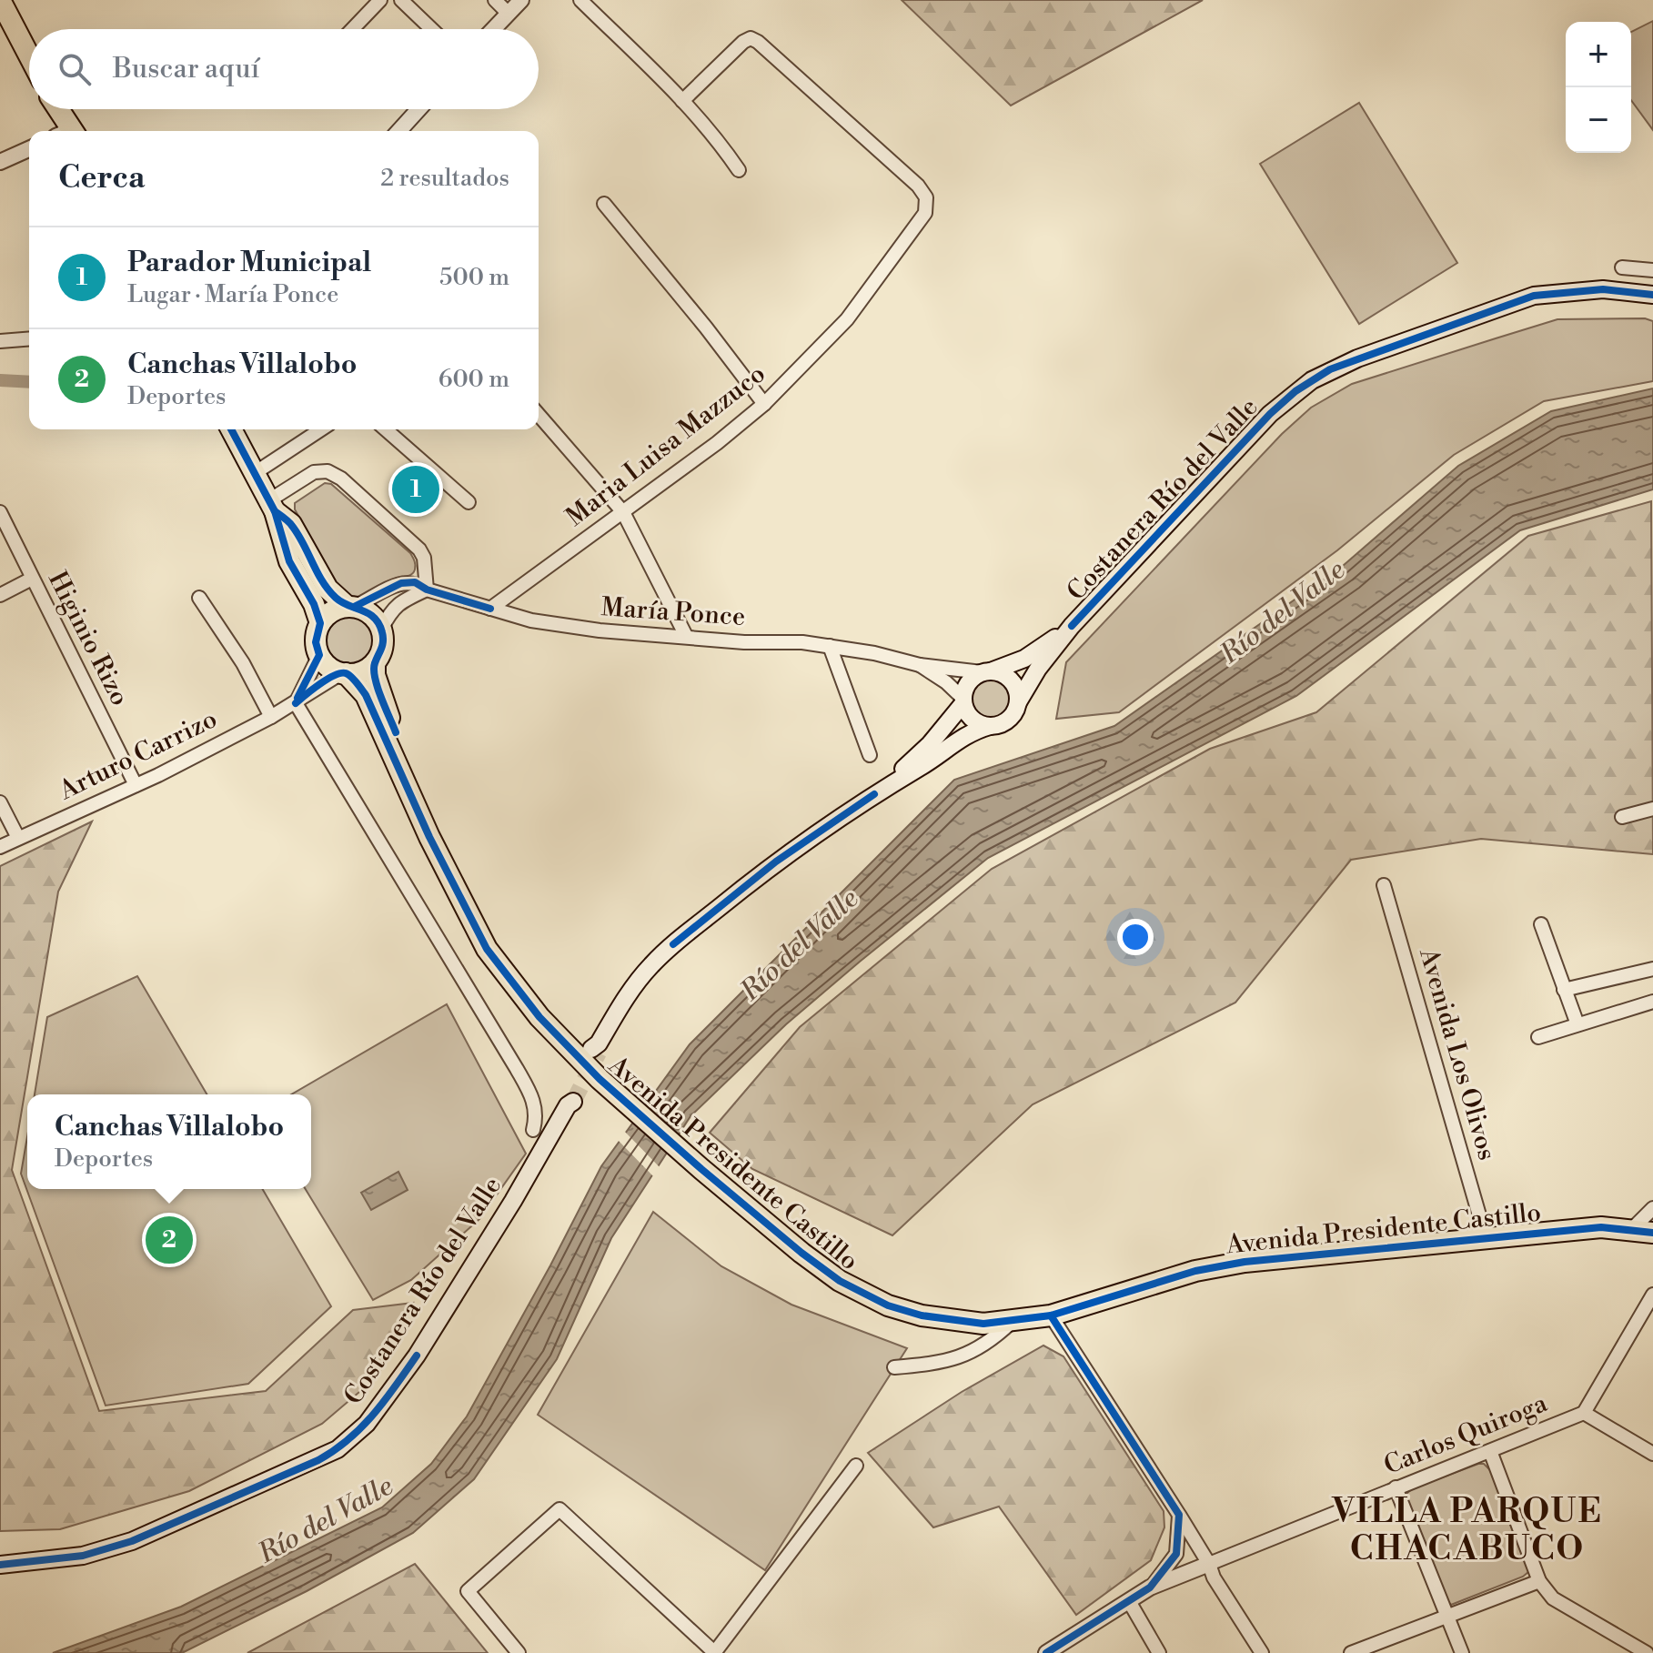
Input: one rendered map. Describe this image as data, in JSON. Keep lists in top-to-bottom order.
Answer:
{
  "streets": {
    "main road": ["Costanera Río del Valle", "Avenida Presidente Castillo"],
    "street": [
      "Maria Luisa Mazzuco",
      "María Ponce",
      "Higinio Rizo",
      "Arturo Carrizo",
      "Avenida Los Olivos",
      "Carlos Quiroga"
    ]
  },
  "crossings": [
    ["Maria Luisa Mazzuco", "María Ponce"],
    ["Costanera Río del Valle", "María Ponce"],
    ["María Ponce", "Arturo Carrizo"],
    ["María Ponce", "Avenida Presidente Castillo"],
    ["Higinio Rizo", "Arturo Carrizo"],
    ["Arturo Carrizo", "Avenida Presidente Castillo"],
    ["Avenida Los Olivos", "Avenida Presidente Castillo"]
  ],
  "districts": ["VILLA PARQUE CHACABUCO"],
  "water": ["Río del Valle"],
  "page": {
    "map_buttons": ["+", "−"],
    "search": "Buscar aquí",
    "heading": ["Cerca", "2 resultados"],
    "list": [
      {
        "mark": "1",
        "name": "Parador Municipal",
        "note": "Lugar · María Ponce",
        "value": "500 m"
      },
      {
        "mark": "2",
        "name": "Canchas Villalobo",
        "note": "Deportes",
        "value": "600 m"
      }
    ],
    "pins": ["1", "2"],
    "popup": ["Canchas Villalobo", "Deportes"]
  }
}
